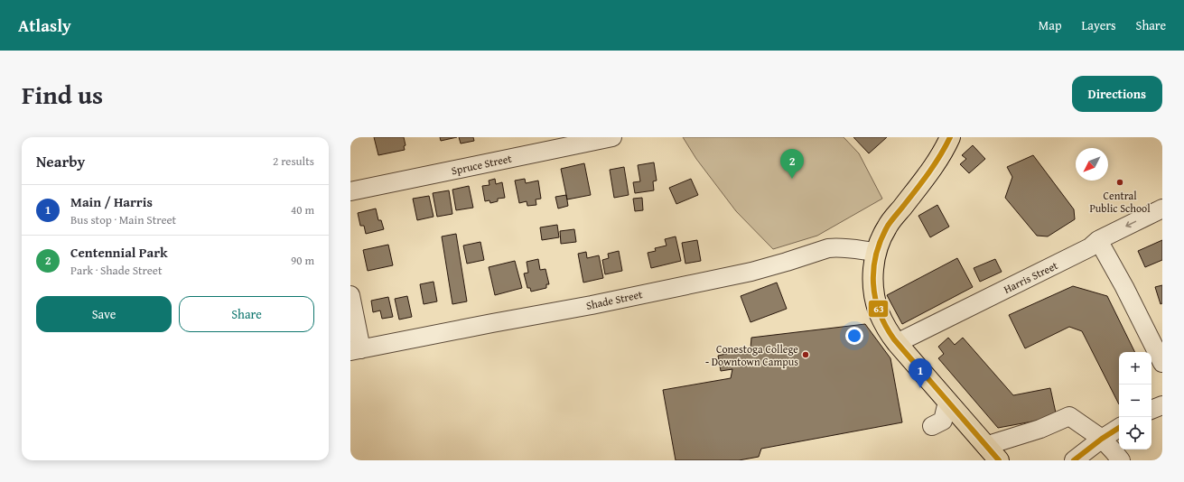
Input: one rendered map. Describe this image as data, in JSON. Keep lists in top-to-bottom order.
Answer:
{
  "streets": {
    "street": ["Spruce Street", "Harris Street", "Shade Street"]
  },
  "places": ["Central Public School", "Conestoga College - Downtown Campus"],
  "lines": ["transit line 63"],
  "north": "bottom left",
  "page": {
    "header": "Atlasly",
    "nav": ["Map", "Layers", "Share"],
    "title": "Find us",
    "buttons": [
      "Directions",
      ["Save", "Share"]
    ],
    "heading": ["Nearby", "2 results"],
    "pins": ["2", "1"],
    "list": [
      {
        "mark": "1",
        "name": "Main / Harris",
        "note": "Bus stop · Main Street",
        "value": "40 m"
      },
      {
        "mark": "2",
        "name": "Centennial Park",
        "note": "Park · Shade Street",
        "value": "90 m"
      }
    ],
    "map_buttons": ["+", "−"]
  }
}
